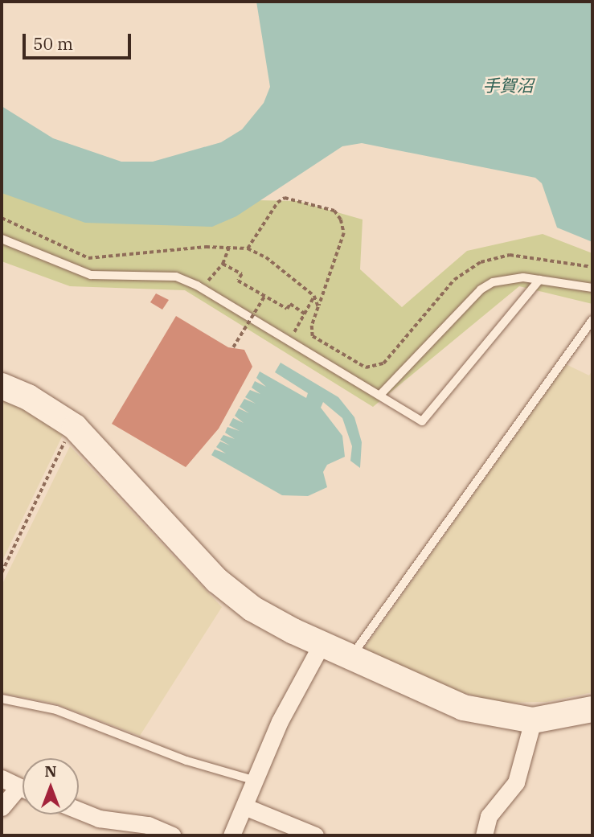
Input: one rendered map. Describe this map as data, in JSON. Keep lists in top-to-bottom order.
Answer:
{
  "water": ["手賀沼"],
  "scale_bar": "50 m",
  "north": "top"
}
